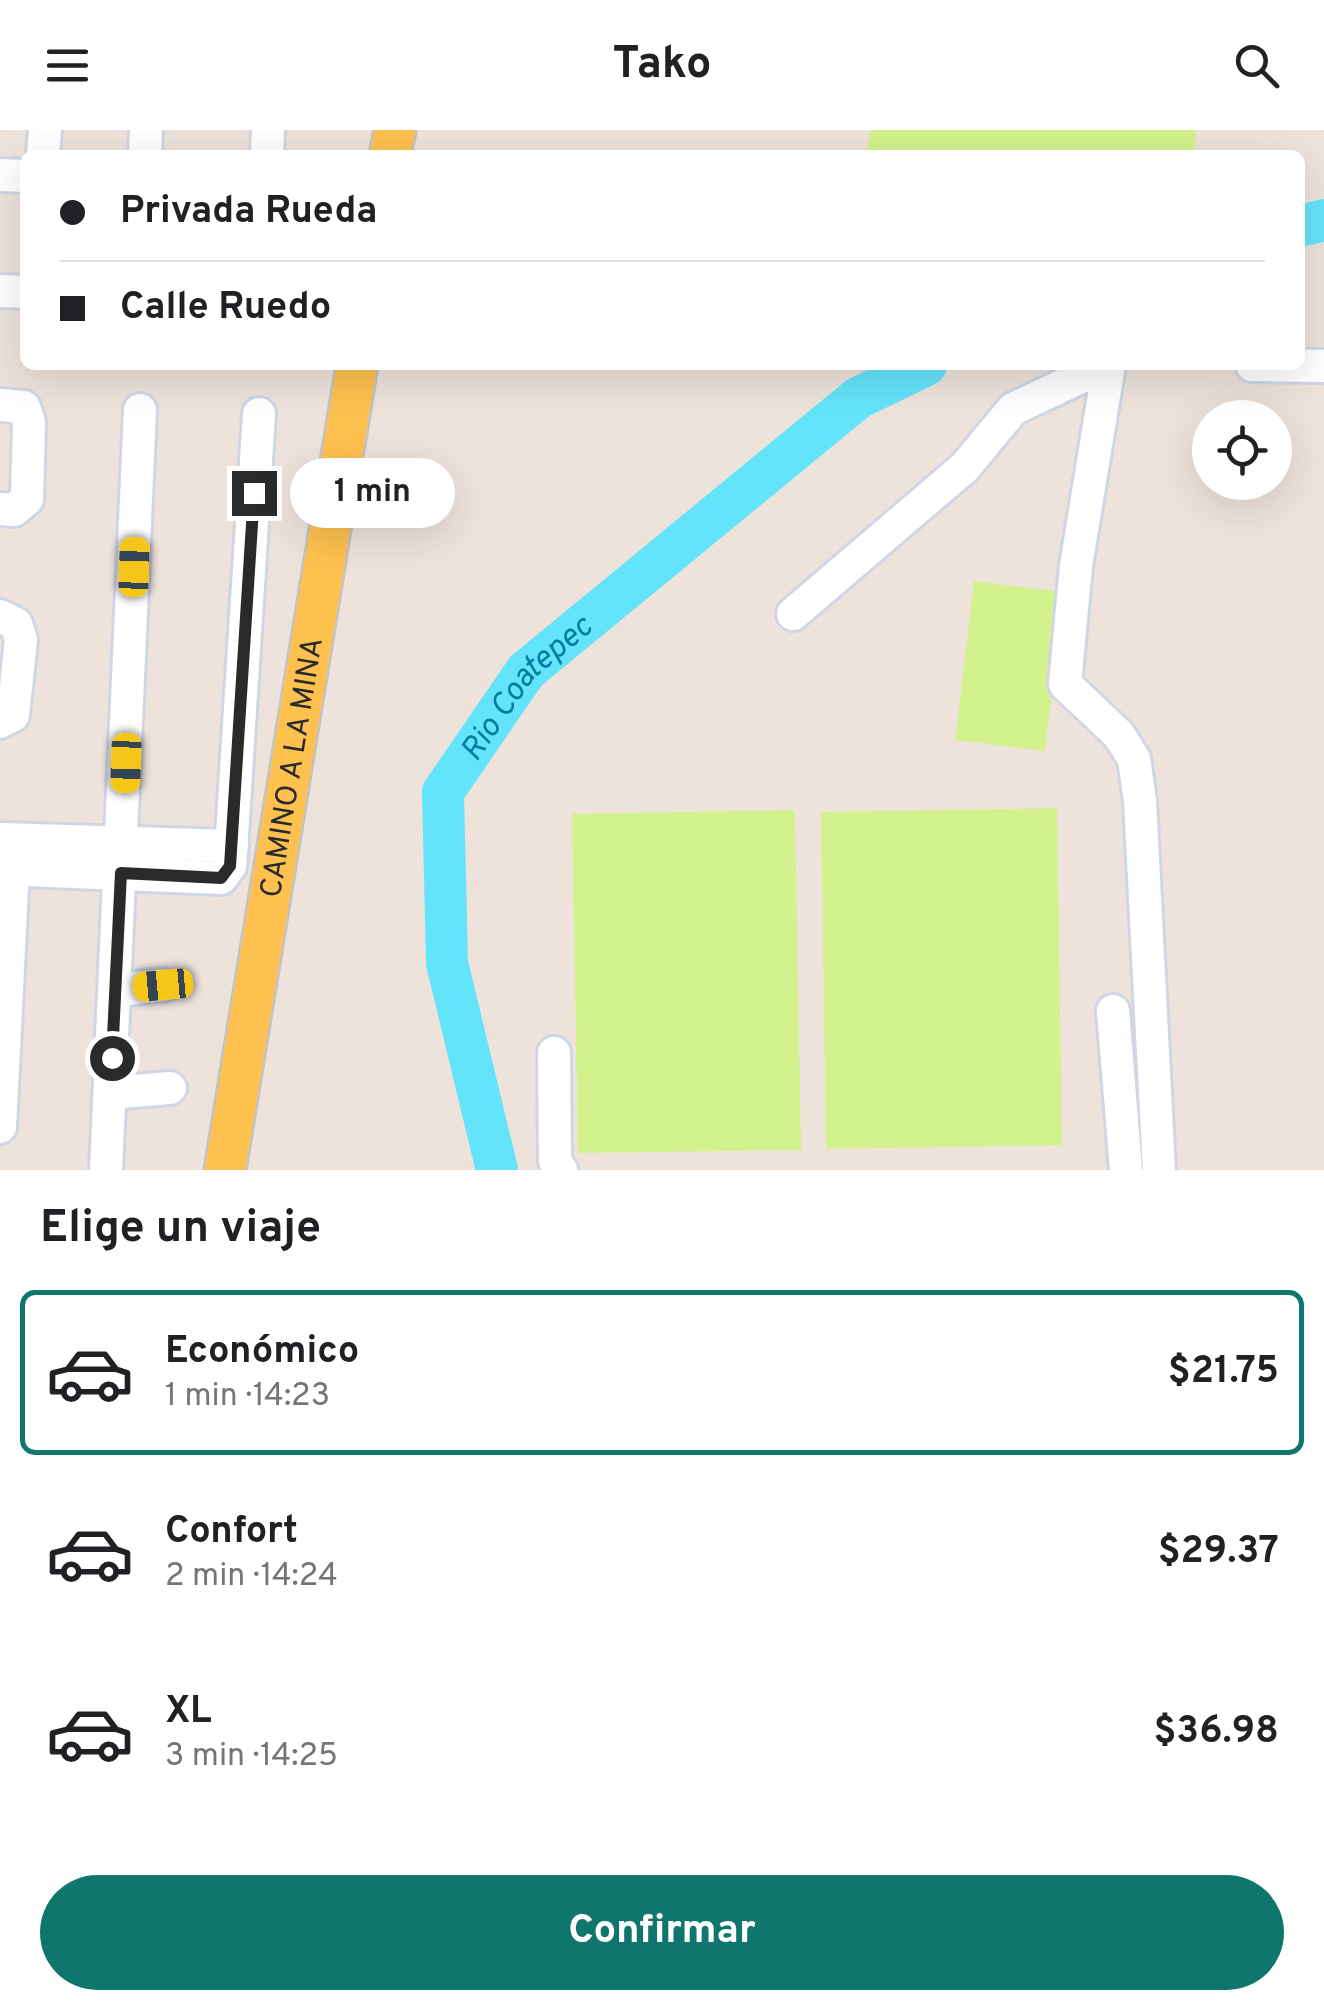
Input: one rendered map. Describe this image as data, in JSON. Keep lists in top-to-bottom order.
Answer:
{
  "streets": {
    "main road": ["CAMINO A LA MINA"]
  },
  "water": ["Rio Coatepec"],
  "page": {
    "header": "Tako",
    "banner": ["Privada Rueda", "Calle Ruedo"],
    "bubble": "1 min",
    "heading": "Elige un viaje",
    "list": [
      {
        "name": "Económico",
        "note": "1 min · 14:23",
        "value": "$21.75"
      },
      {
        "name": "Confort",
        "note": "2 min · 14:24",
        "value": "$29.37"
      },
      {
        "name": "XL",
        "note": "3 min · 14:25",
        "value": "$36.98"
      }
    ],
    "buttons": "Confirmar"
  }
}
